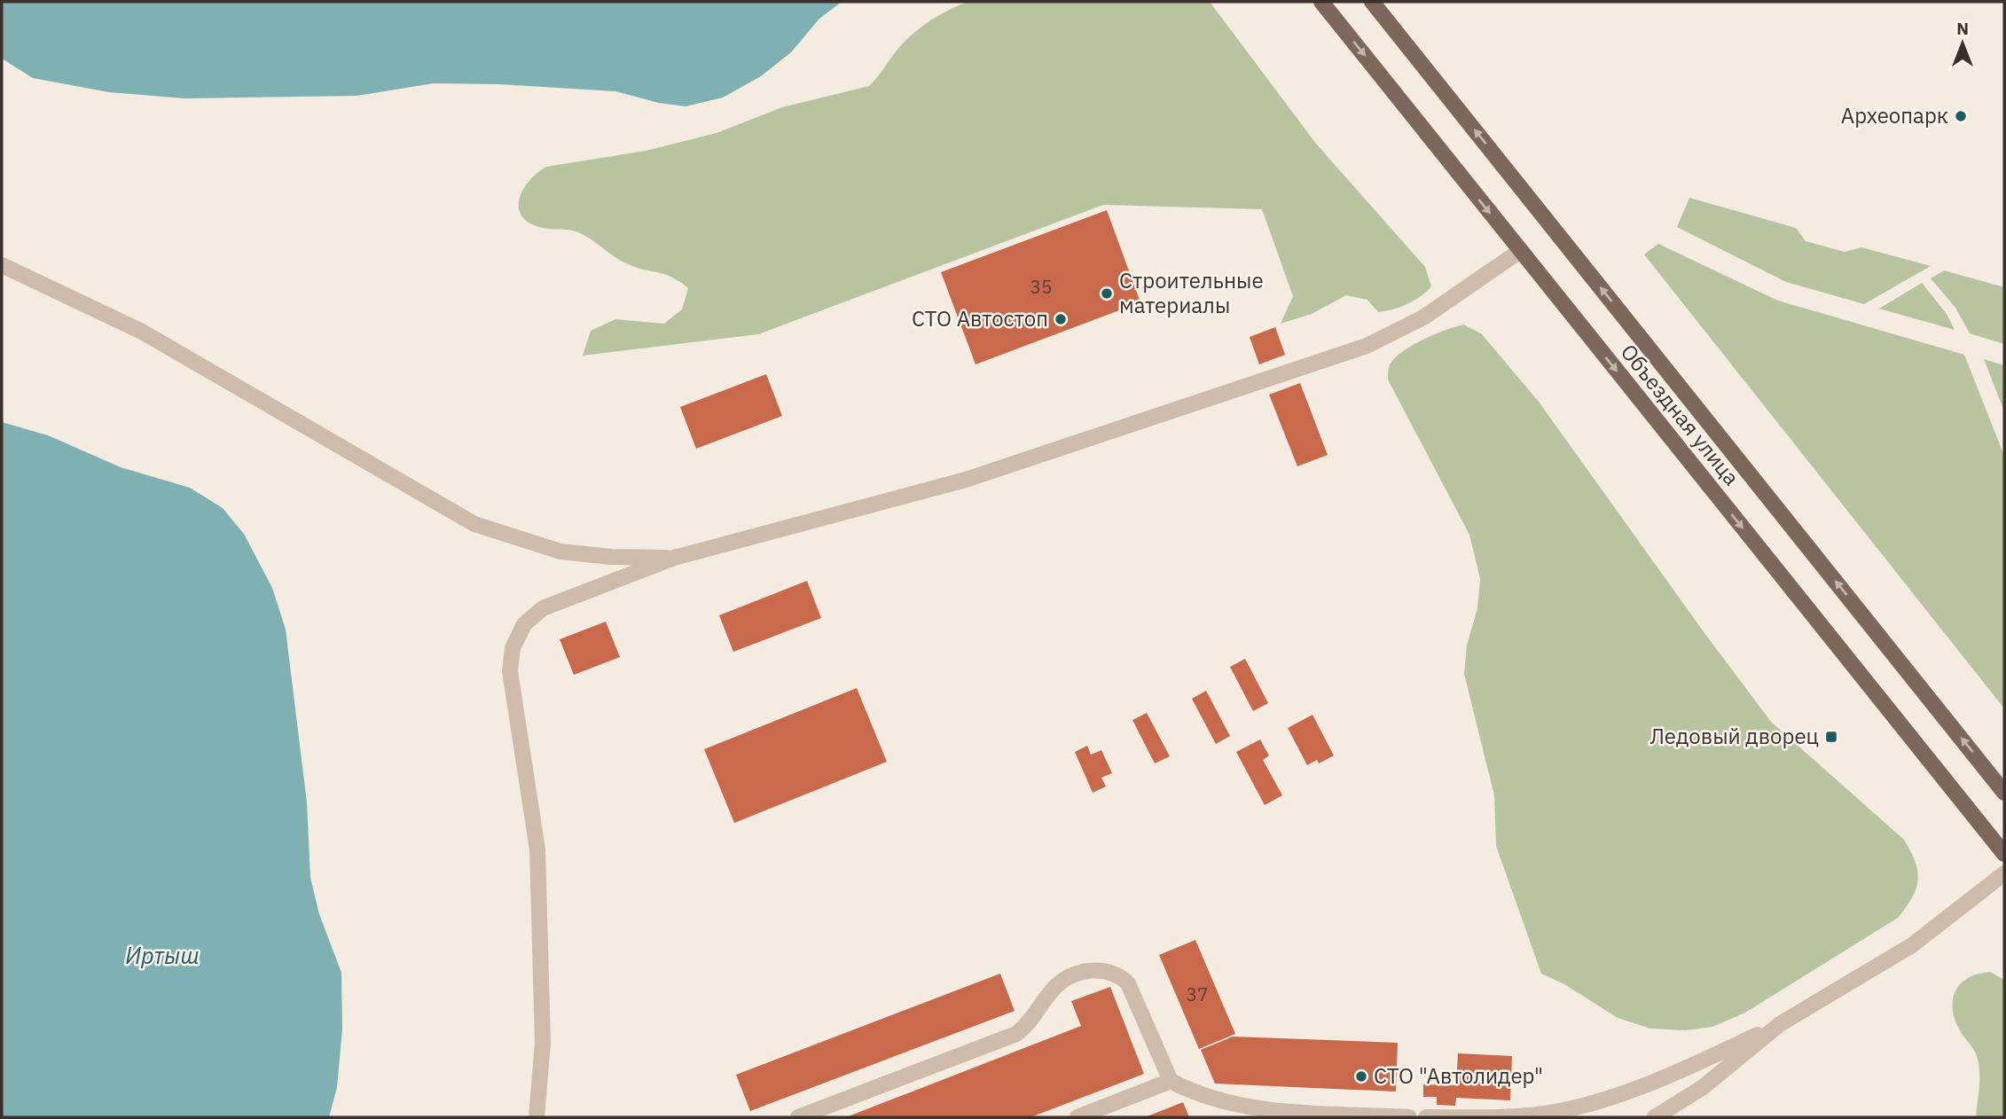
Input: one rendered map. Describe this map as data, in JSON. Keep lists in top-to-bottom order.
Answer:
{
  "streets": {
    "main road": ["Объездная улица"]
  },
  "water": ["Иртыш"],
  "places": {
    "other": [
      "Археопарк",
      "Строительные материалы",
      "СТО Автостоп",
      "СТО \"Автолидер\""
    ],
    "transit": ["Ледовый дворец"]
  },
  "house_numbers": ["35", "37"],
  "north": "top"
}
